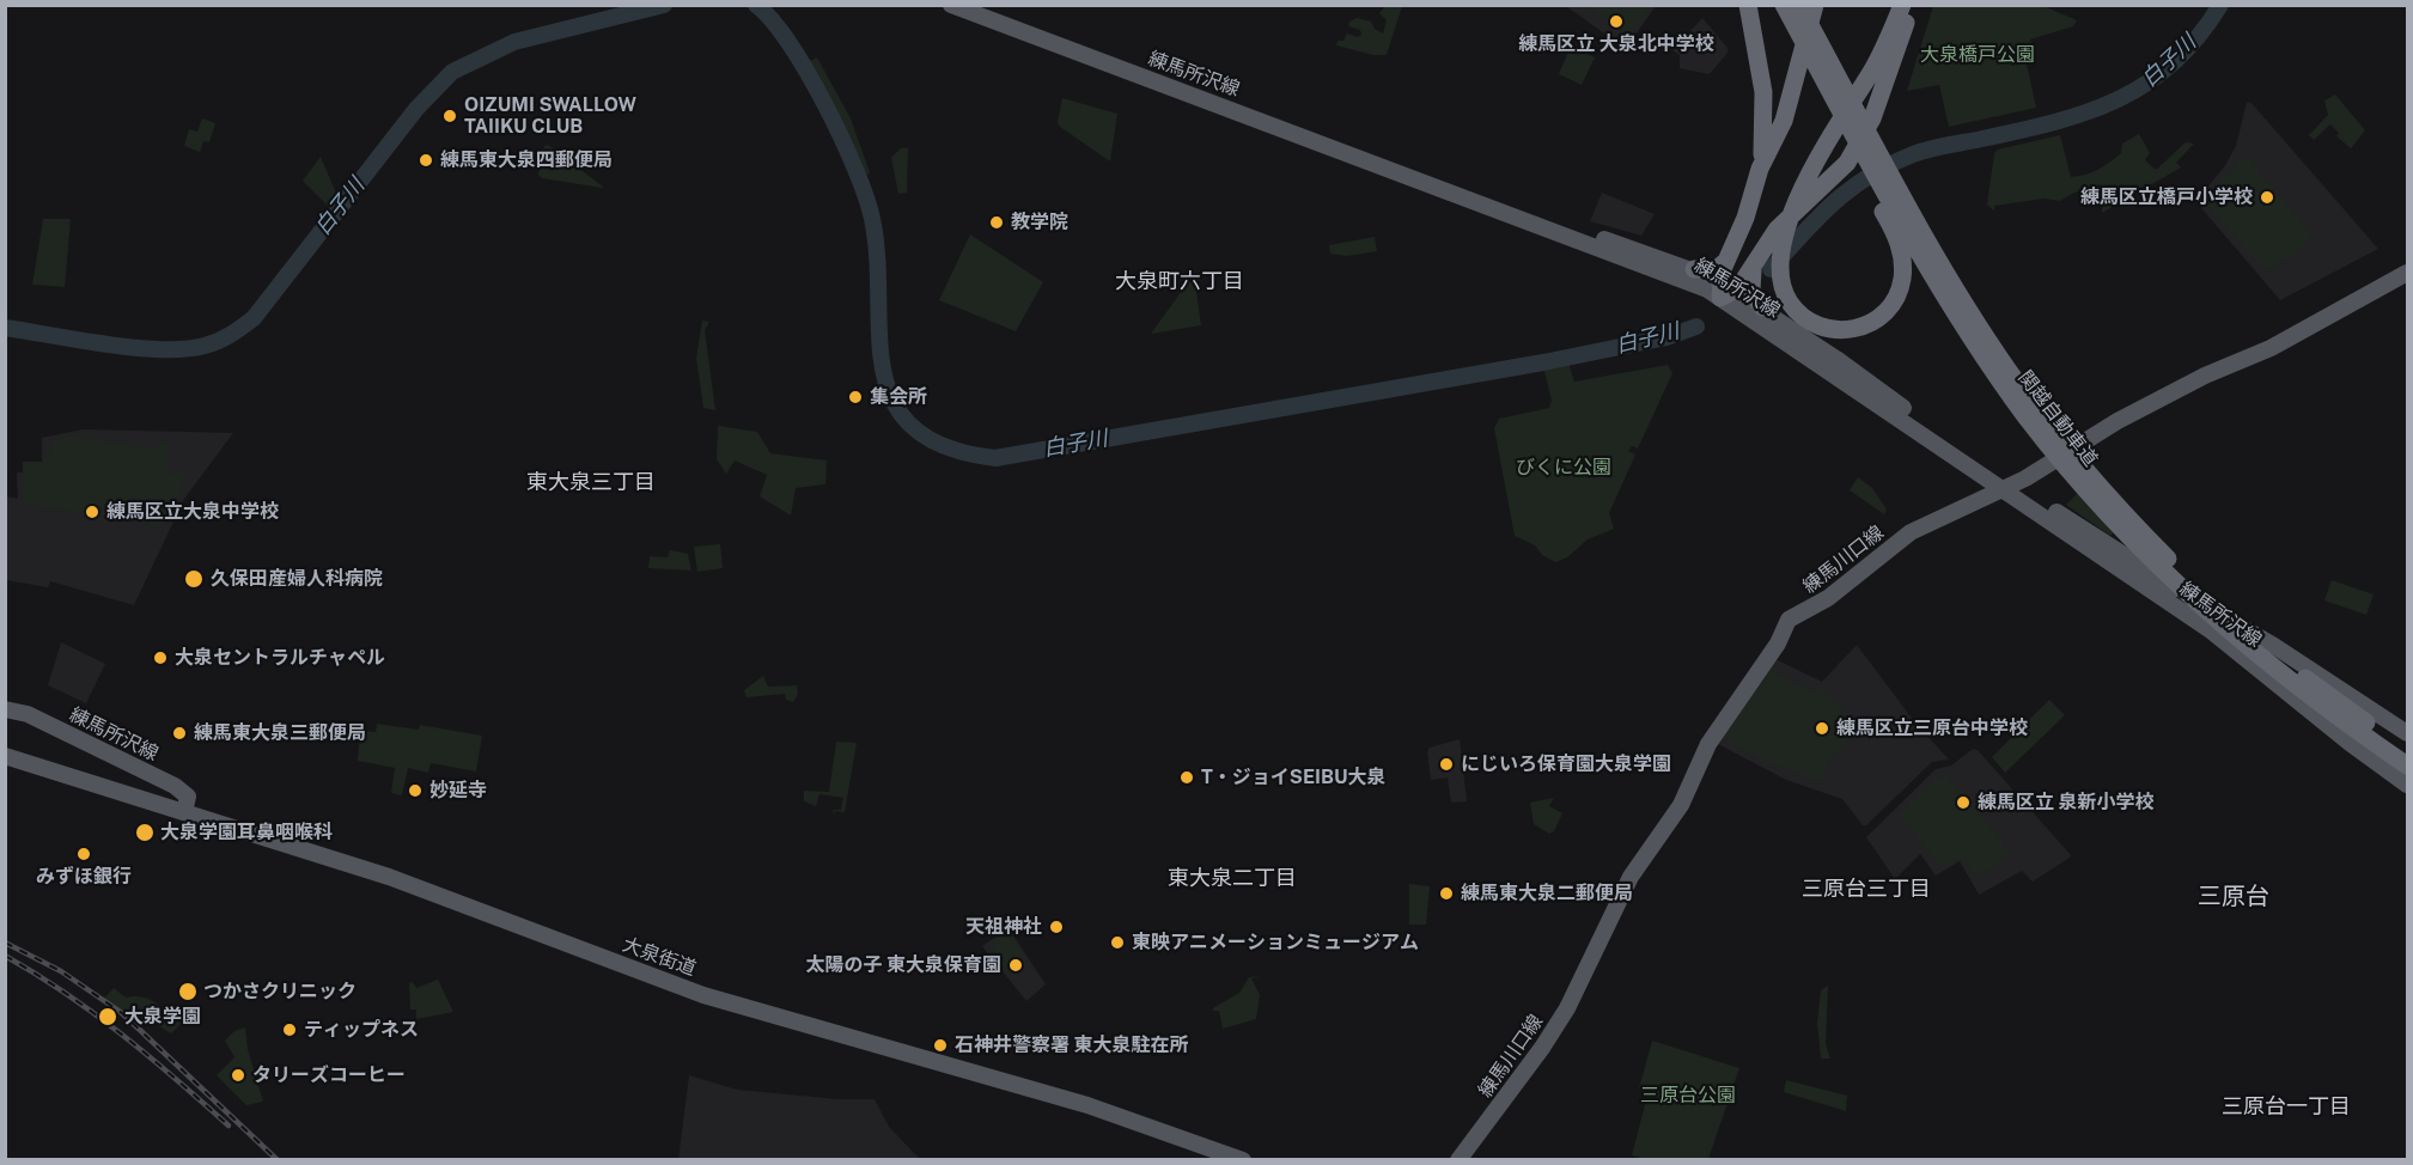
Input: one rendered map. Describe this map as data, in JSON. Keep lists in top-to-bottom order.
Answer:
{
  "streets": {
    "highway": ["関越自動車道"],
    "main road": ["練馬所沢線", "練馬川口線", "大泉街道"]
  },
  "crossings": [
    ["練馬所沢線", "練馬川口線"],
    ["練馬所沢線", "大泉街道"]
  ],
  "districts": [
    "大泉町六丁目",
    "東大泉三丁目",
    "東大泉二丁目",
    "三原台三丁目",
    "三原台",
    "三原台一丁目"
  ],
  "water": ["白子川"],
  "parks": ["大泉橋戸公園", "びくに公園", "三原台公園"],
  "places": [
    "練馬区立 大泉北中学校",
    "OIZUMI SWALLOW TAIIKU CLUB",
    "練馬東大泉四郵便局",
    "練馬区立橋戸小学校",
    "教学院",
    "集会所",
    "練馬区立大泉中学校",
    "久保田産婦人科病院",
    "大泉セントラルチャペル",
    "練馬区立三原台中学校",
    "練馬東大泉三郵便局",
    "にじいろ保育園大泉学園",
    "T・ジョイSEIBU大泉",
    "妙延寺",
    "練馬区立 泉新小学校",
    "大泉学園耳鼻咽喉科",
    "みずほ銀行",
    "練馬東大泉二郵便局",
    "天祖神社",
    "東映アニメーションミュージアム",
    "太陽の子 東大泉保育園",
    "つかさクリニック",
    "大泉学園",
    "ティップネス",
    "石神井警察署 東大泉駐在所",
    "タリーズコーヒー"
  ]
}
